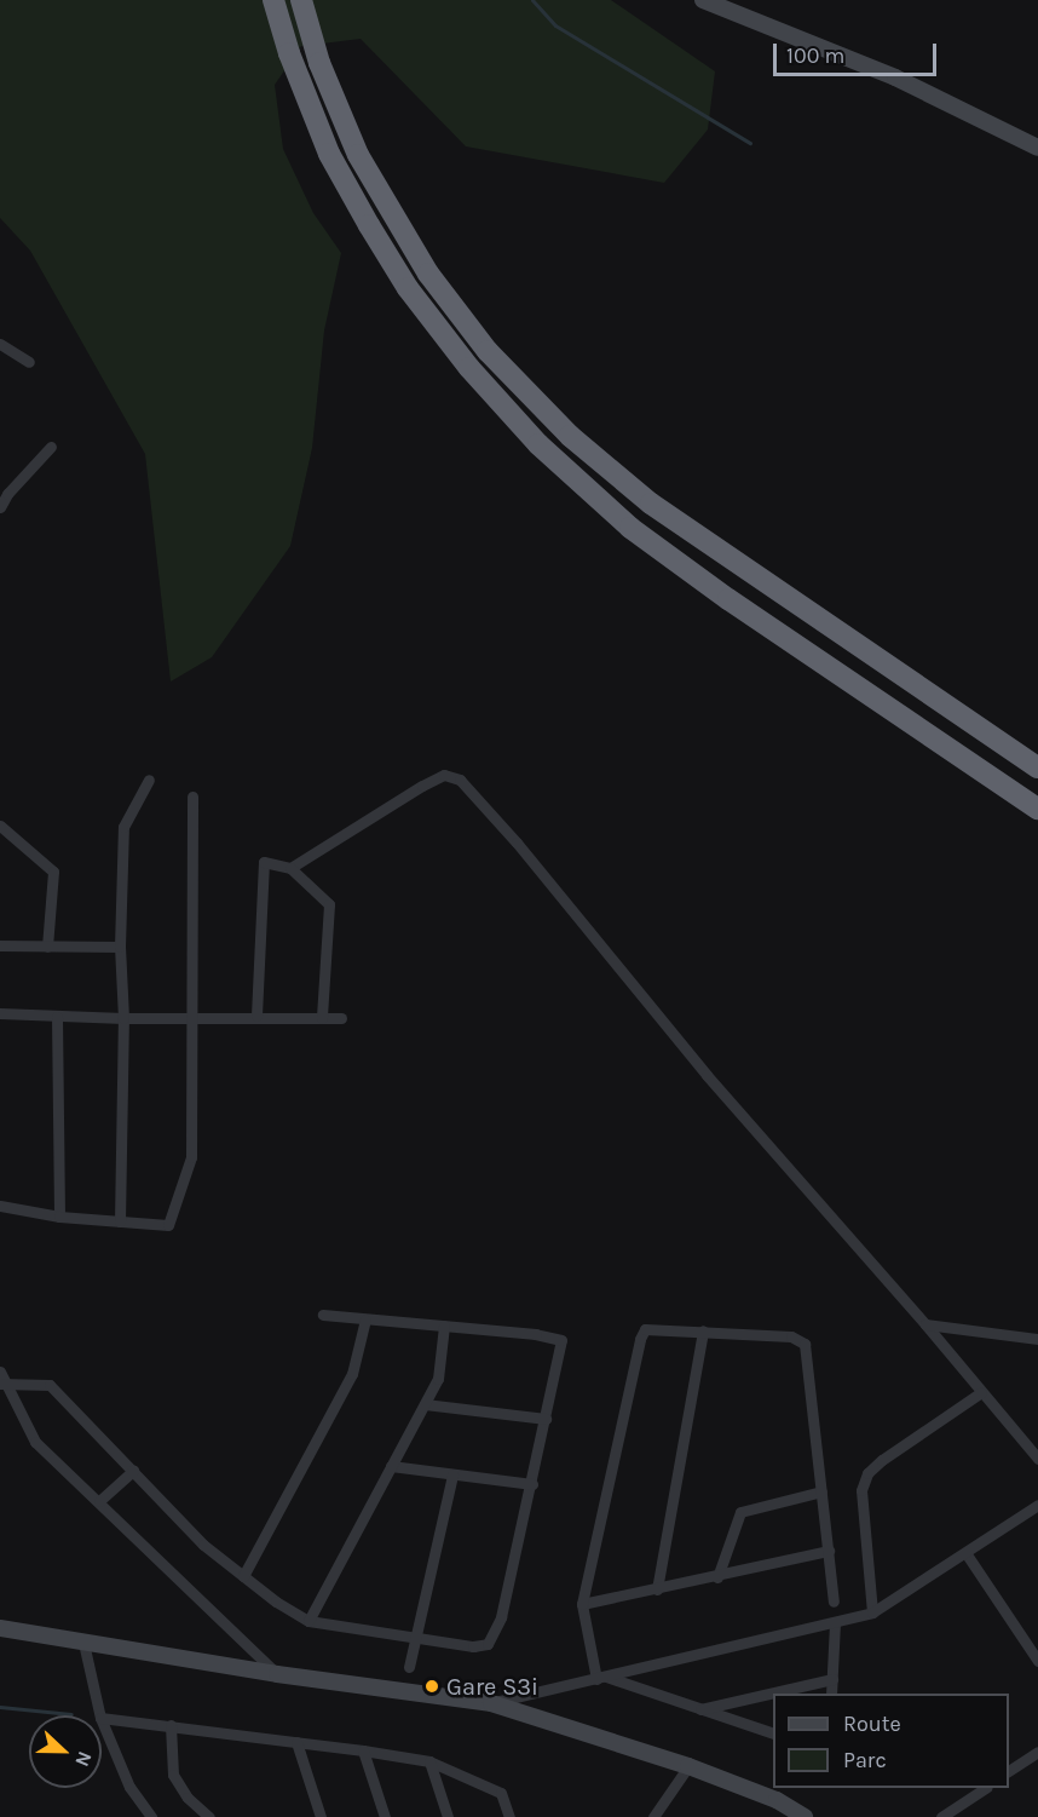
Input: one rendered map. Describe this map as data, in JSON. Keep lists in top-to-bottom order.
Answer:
{
  "places": ["Gare S3i"],
  "legend": ["Route", "Parc"],
  "scale_bar": "100 m",
  "north": "right"
}
